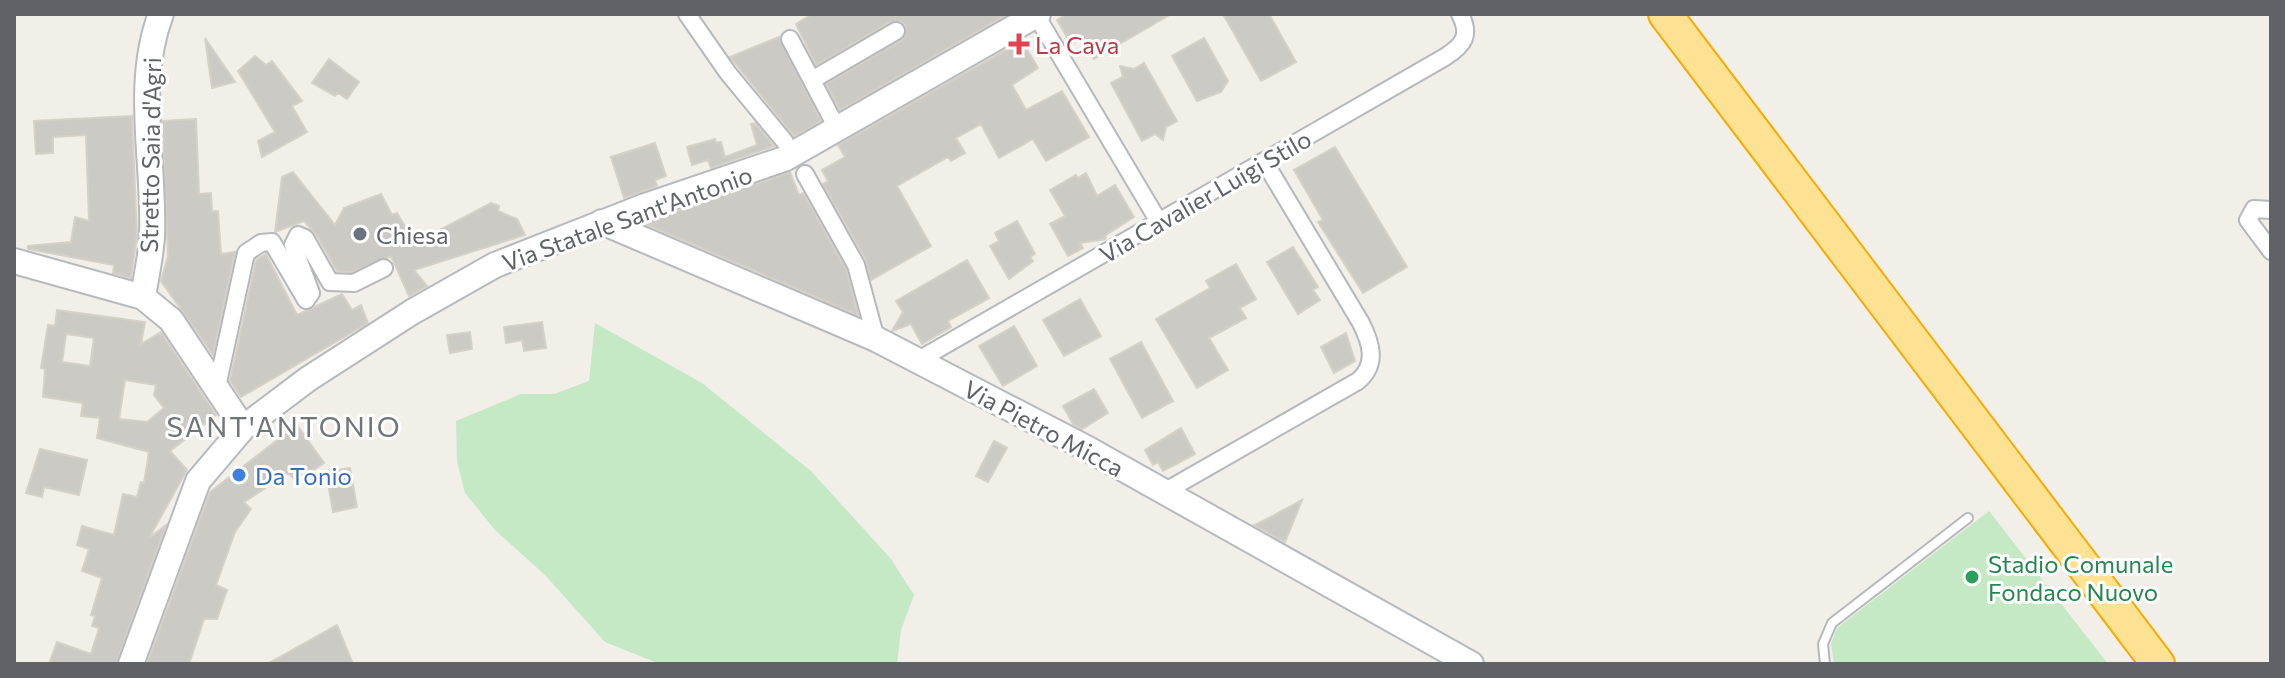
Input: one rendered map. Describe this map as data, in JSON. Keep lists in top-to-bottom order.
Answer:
{
  "streets": {
    "street": [
      "Stretto Saia d'Agri",
      "Via Cavalier Luigi Stilo",
      "Via Statale Sant'Antonio",
      "Via Pietro Micca"
    ]
  },
  "crossings": [
    ["Via Cavalier Luigi Stilo", "Via Pietro Micca"],
    ["Via Statale Sant'Antonio", "Via Pietro Micca"]
  ],
  "districts": ["SANT'ANTONIO"],
  "places": {
    "health": ["La Cava"],
    "other": ["Chiesa", "Da Tonio", "Stadio Comunale Fondaco Nuovo"]
  }
}
